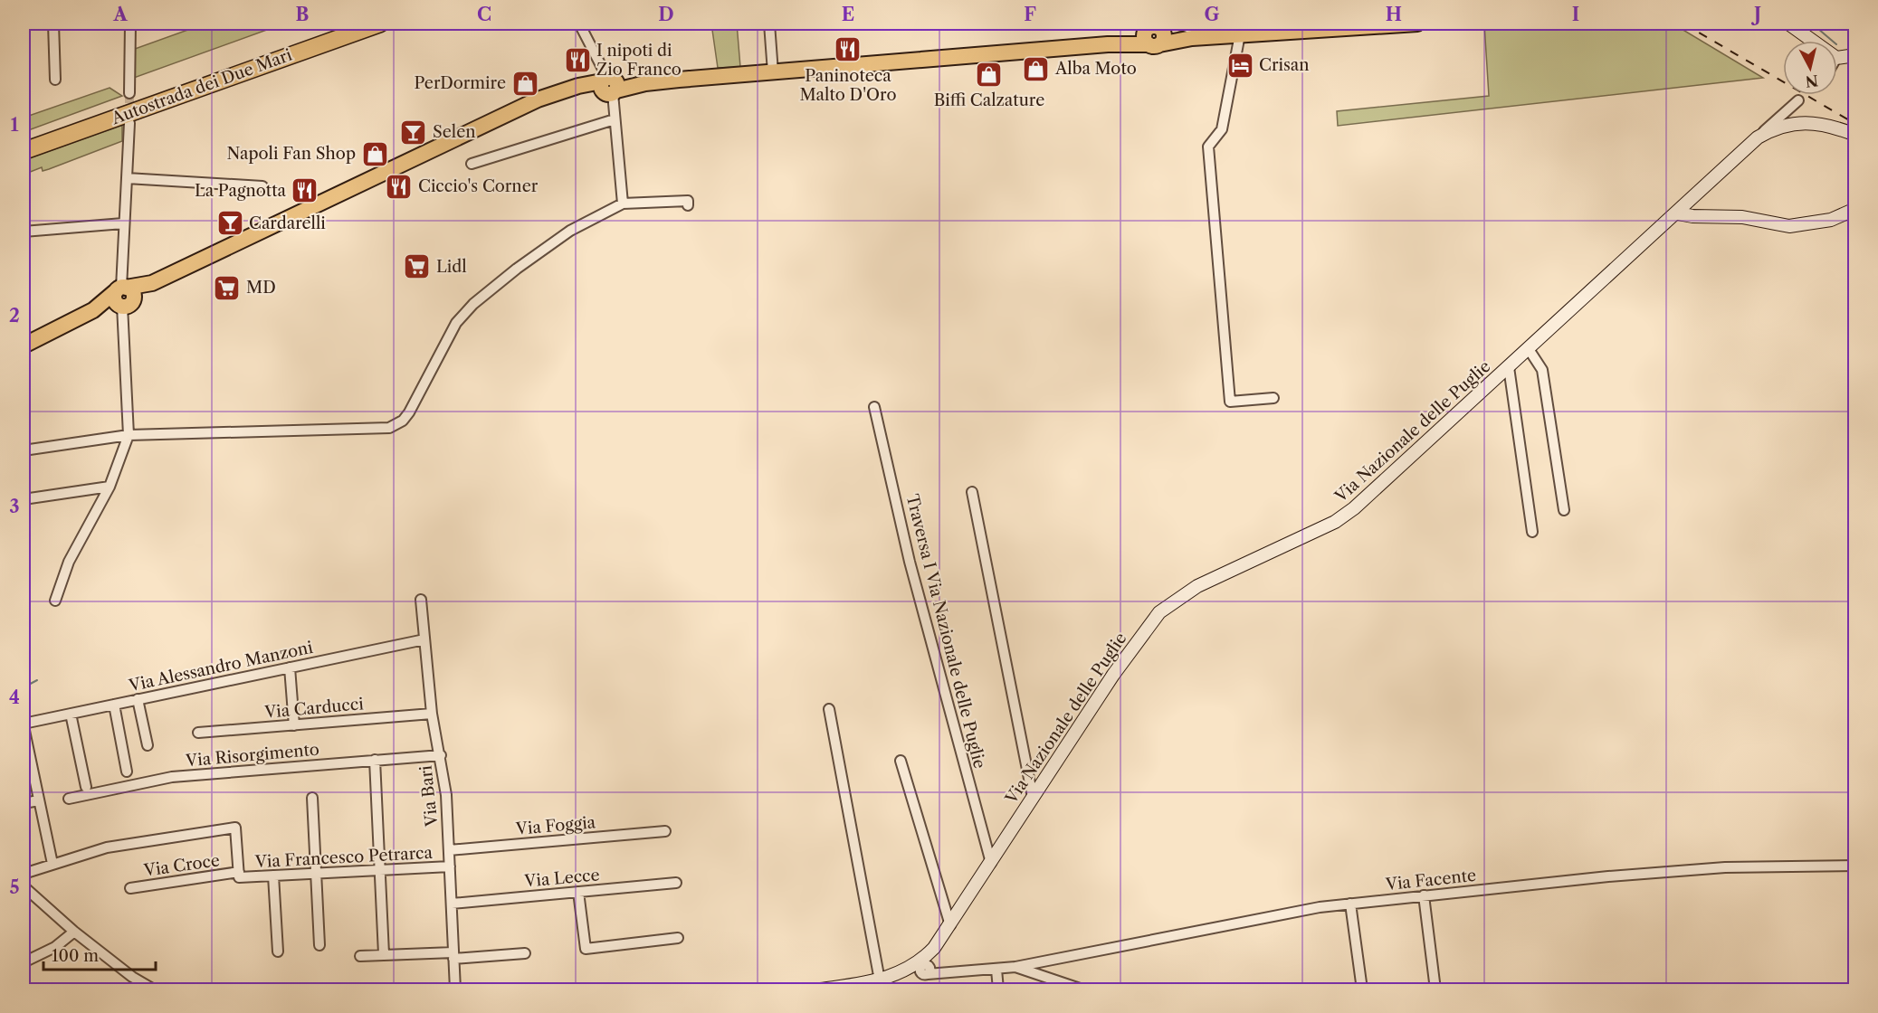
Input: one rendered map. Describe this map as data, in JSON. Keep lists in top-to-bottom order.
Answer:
{
  "streets": {
    "highway": ["Autostrada dei Due Mari"],
    "main road": ["Via Nazionale delle Puglie"],
    "street": [
      "Traversa I Via Nazionale delle Puglie",
      "Via Alessandro Manzoni",
      "Via Carducci",
      "Via Risorgimento",
      "Via Bari",
      "Via Foggia",
      "Via Francesco Petrarca",
      "Via Croce",
      "Via Lecce",
      "Via Facente"
    ]
  },
  "crossings": [
    ["Via Nazionale delle Puglie", "Traversa I Via Nazionale delle Puglie"],
    ["Via Nazionale delle Puglie", "Via Facente"],
    ["Via Alessandro Manzoni", "Via Bari"],
    ["Via Carducci", "Via Bari"],
    ["Via Risorgimento", "Via Bari"],
    ["Via Bari", "Via Foggia"],
    ["Via Bari", "Via Francesco Petrarca"],
    ["Via Bari", "Via Lecce"],
    ["Via Francesco Petrarca", "Via Croce"]
  ],
  "places": {
    "restaurant": [
      "Paninoteca Malto D'Oro",
      "I nipoti di Zio Franco",
      "Ciccio's Corner",
      "La Pagnotta"
    ],
    "hotel": ["Crisan"],
    "shop": [
      "Alba Moto",
      "Biffi Calzature",
      "PerDormire",
      "Napoli Fan Shop"
    ],
    "bar": ["Selen", "Cardarelli"],
    "supermarket": ["Lidl", "MD"]
  },
  "scale_bar": "100 m",
  "north": "bottom",
  "grid": {
    "columns": [
      "A",
      "B",
      "C",
      "D",
      "E",
      "F",
      "G",
      "H",
      "I",
      "J"
    ],
    "rows": [
      "1",
      "2",
      "3",
      "4",
      "5"
    ]
  }
}
